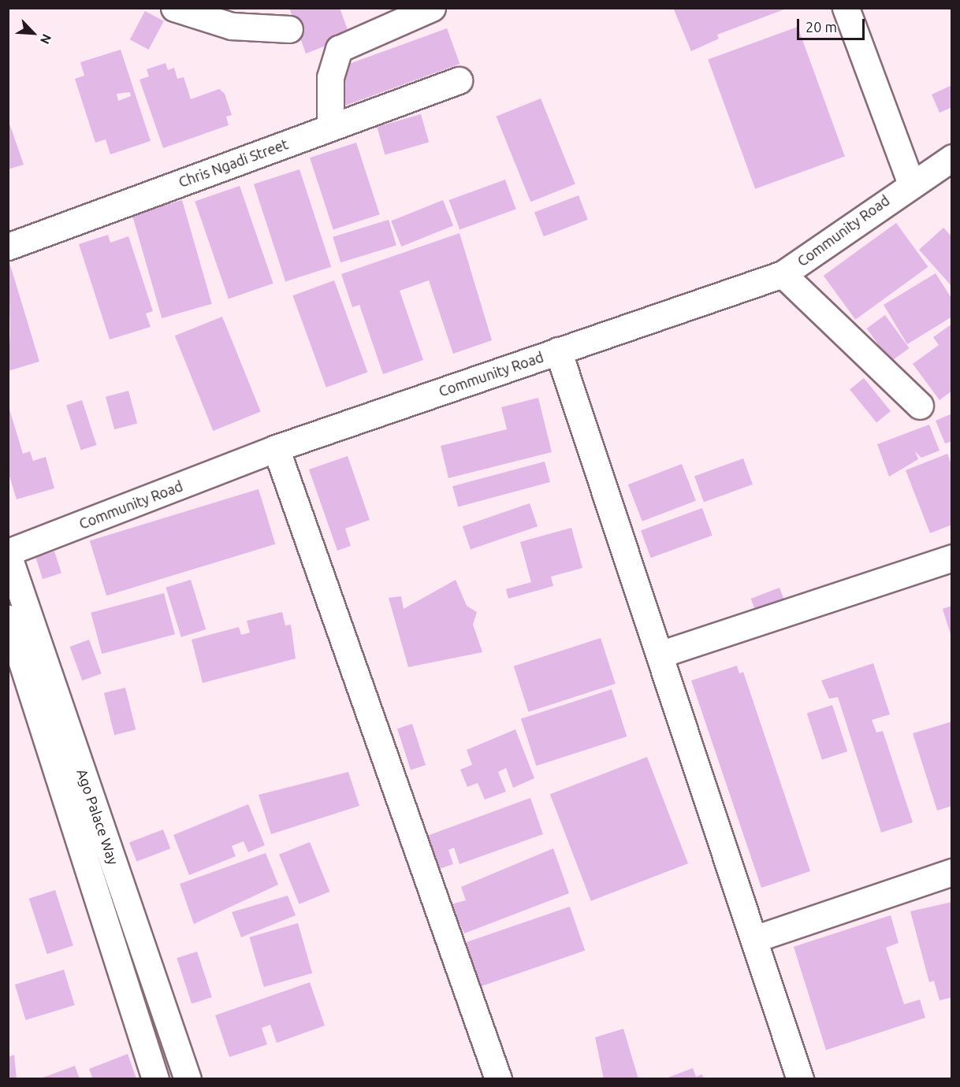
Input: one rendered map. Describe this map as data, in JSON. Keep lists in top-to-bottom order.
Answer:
{
  "streets": {
    "street": ["Chris Ngadi Street", "Community Road", "Ago Palace Way"]
  },
  "crossings": [
    ["Community Road", "Ago Palace Way"]
  ],
  "scale_bar": "20 m",
  "north": "bottom right"
}
